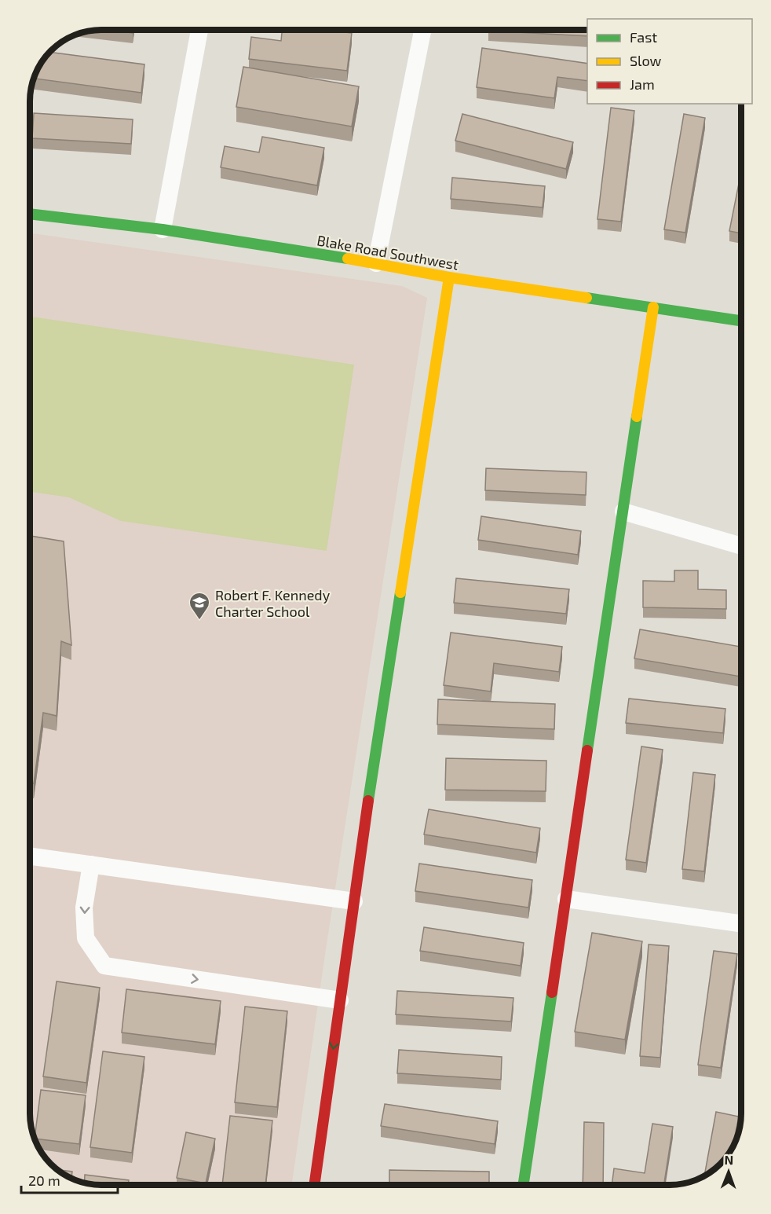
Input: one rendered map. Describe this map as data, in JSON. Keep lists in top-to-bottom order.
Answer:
{
  "streets": {
    "street": ["Blake Road Southwest"]
  },
  "places": {
    "school or university": ["Robert F. Kennedy Charter School"]
  },
  "legend": ["Fast", "Slow", "Jam"],
  "scale_bar": "20 m",
  "north": "top"
}
